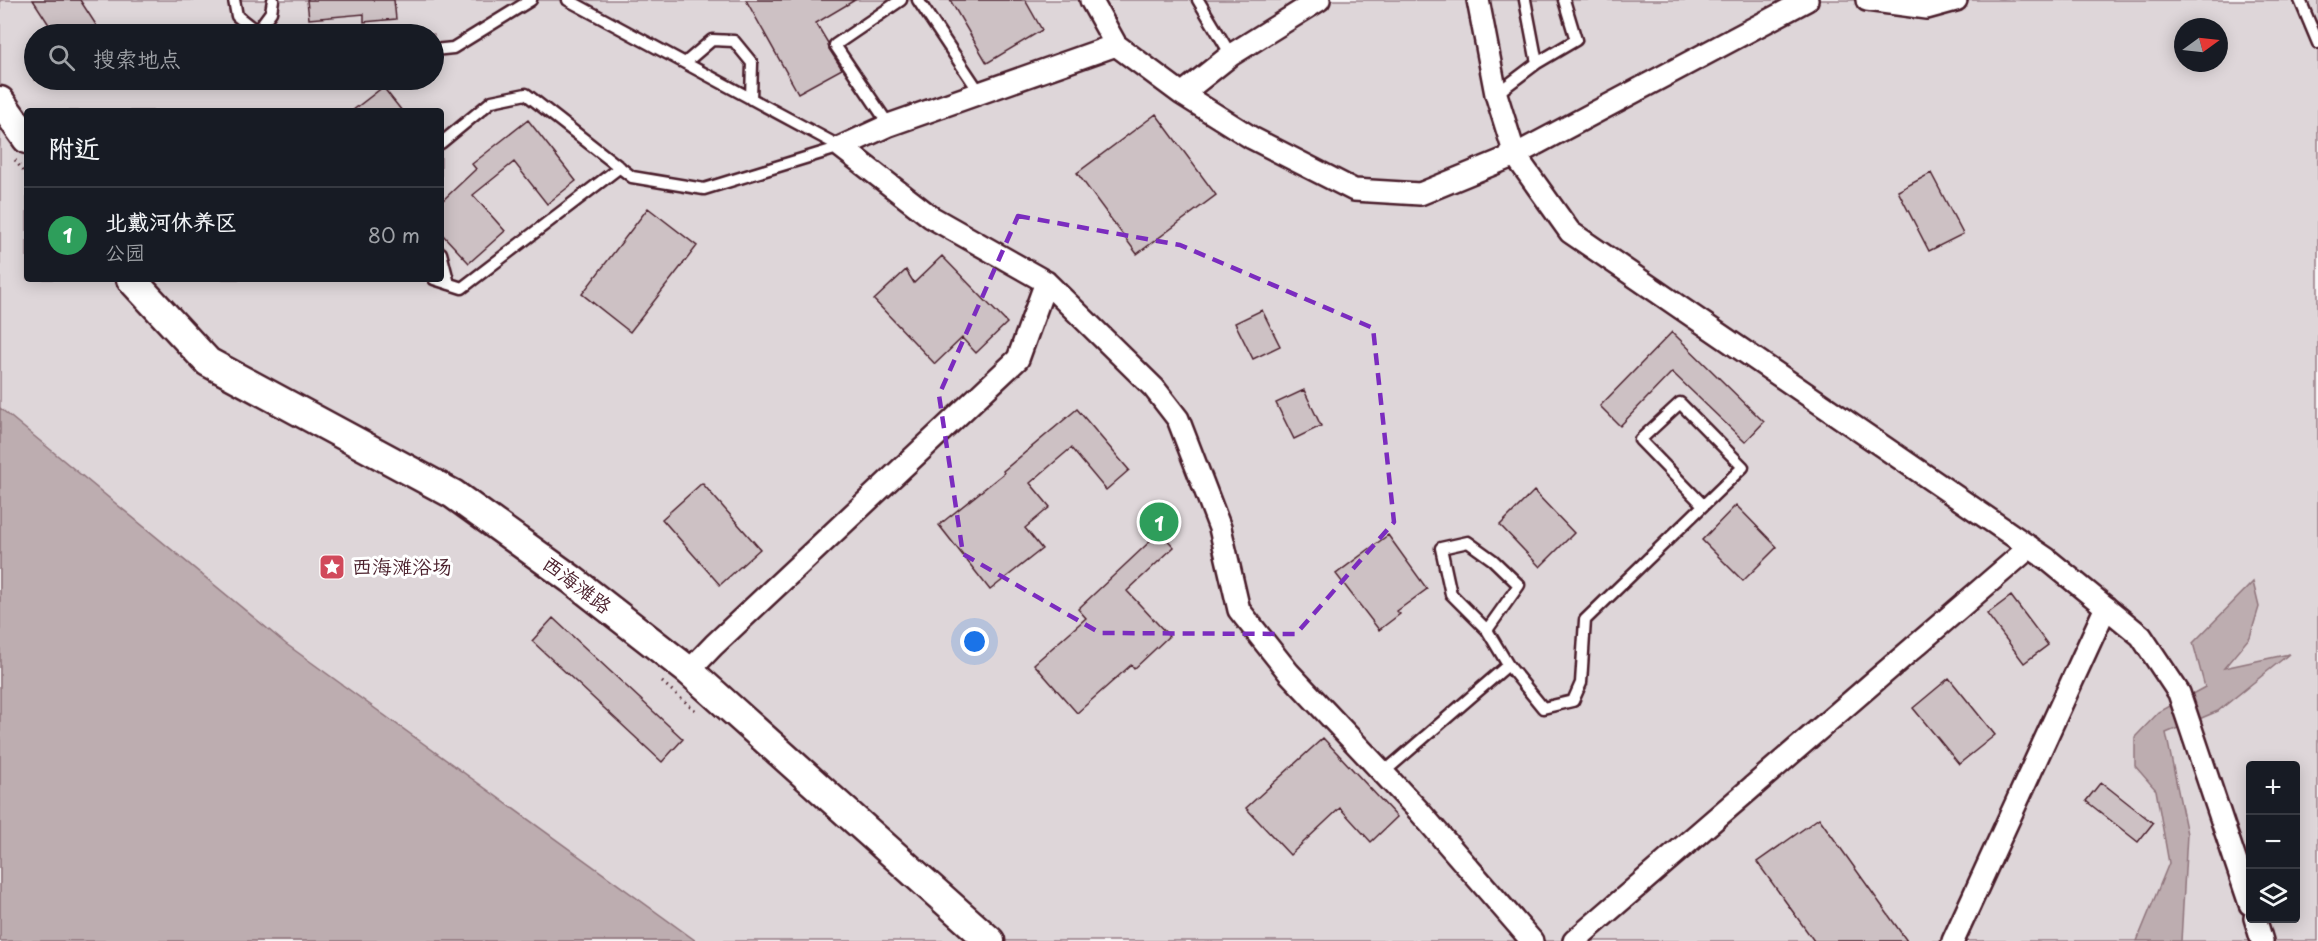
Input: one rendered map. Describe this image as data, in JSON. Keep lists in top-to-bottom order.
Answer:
{
  "streets": {
    "main road": ["西海滩路"]
  },
  "places": {
    "place": ["西海滩浴场"]
  },
  "north": "right",
  "page": {
    "search": "搜索地点",
    "heading": "附近",
    "list": [
      {
        "mark": "1",
        "name": "北戴河休养区",
        "note": "公园",
        "value": "80 m"
      }
    ],
    "pins": "1",
    "map_buttons": ["+", "−"]
  }
}
